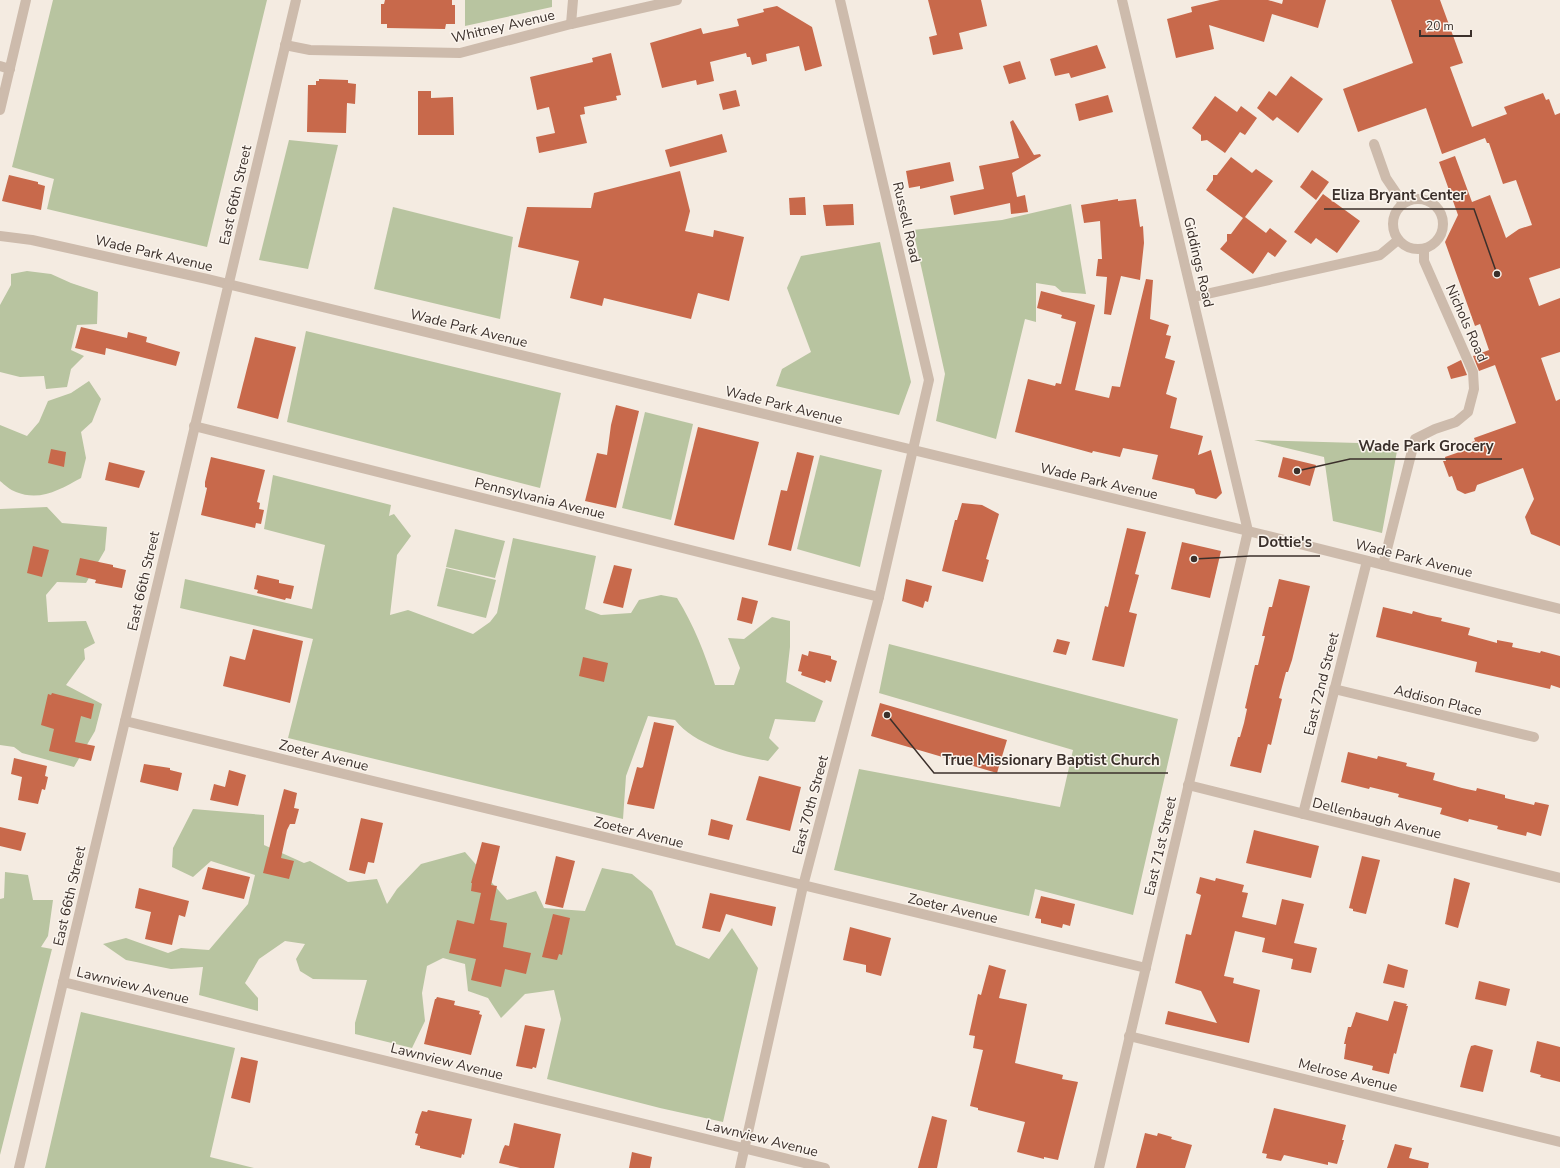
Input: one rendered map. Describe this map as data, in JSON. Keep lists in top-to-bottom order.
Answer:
{
  "streets": {
    "street": [
      "Whitney Avenue",
      "East 66th Street",
      "Russell Road",
      "Wade Park Avenue",
      "Giddings Road",
      "Nichols Road",
      "Pennsylvania Avenue",
      "East 72nd Street",
      "Addison Place",
      "Zoeter Avenue",
      "East 70th Street",
      "Dellenbaugh Avenue",
      "East 71st Street",
      "Lawnview Avenue",
      "Melrose Avenue"
    ]
  },
  "crossings": [
    ["Whitney Avenue", "East 66th Street"],
    ["East 66th Street", "Wade Park Avenue"],
    ["East 66th Street", "Pennsylvania Avenue"],
    ["East 66th Street", "Zoeter Avenue"],
    ["East 66th Street", "Lawnview Avenue"],
    ["Russell Road", "Wade Park Avenue"],
    ["Russell Road", "East 70th Street"],
    ["Wade Park Avenue", "Giddings Road"],
    ["Wade Park Avenue", "Nichols Road"],
    ["Wade Park Avenue", "East 72nd Street"],
    ["Wade Park Avenue", "East 70th Street"],
    ["Wade Park Avenue", "East 71st Street"],
    ["Giddings Road", "East 71st Street"],
    ["Pennsylvania Avenue", "East 70th Street"],
    ["East 72nd Street", "Addison Place"],
    ["East 72nd Street", "Dellenbaugh Avenue"],
    ["Zoeter Avenue", "East 70th Street"],
    ["Zoeter Avenue", "East 71st Street"],
    ["East 70th Street", "Lawnview Avenue"],
    ["Dellenbaugh Avenue", "East 71st Street"],
    ["East 71st Street", "Melrose Avenue"]
  ],
  "places": [
    "Eliza Bryant Center",
    "Wade Park Grocery",
    "Dottie's",
    "True Missionary Baptist Church"
  ],
  "scale_bar": "20 m"
}
